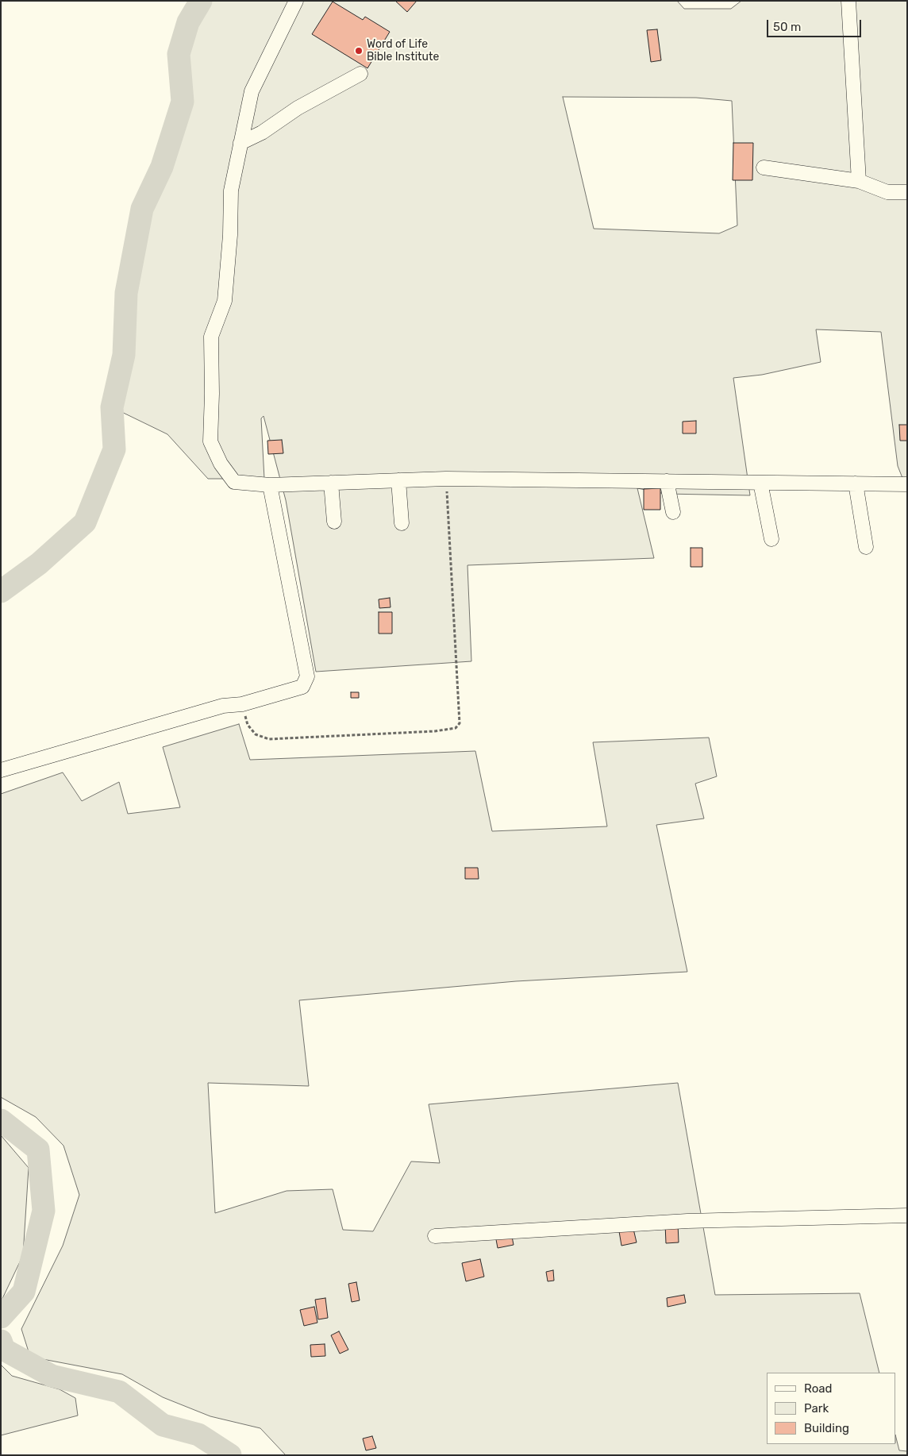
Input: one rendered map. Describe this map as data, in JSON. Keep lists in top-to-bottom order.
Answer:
{
  "places": ["Word of Life Bible Institute"],
  "legend": ["Road", "Park", "Building"],
  "scale_bar": "50 m"
}
